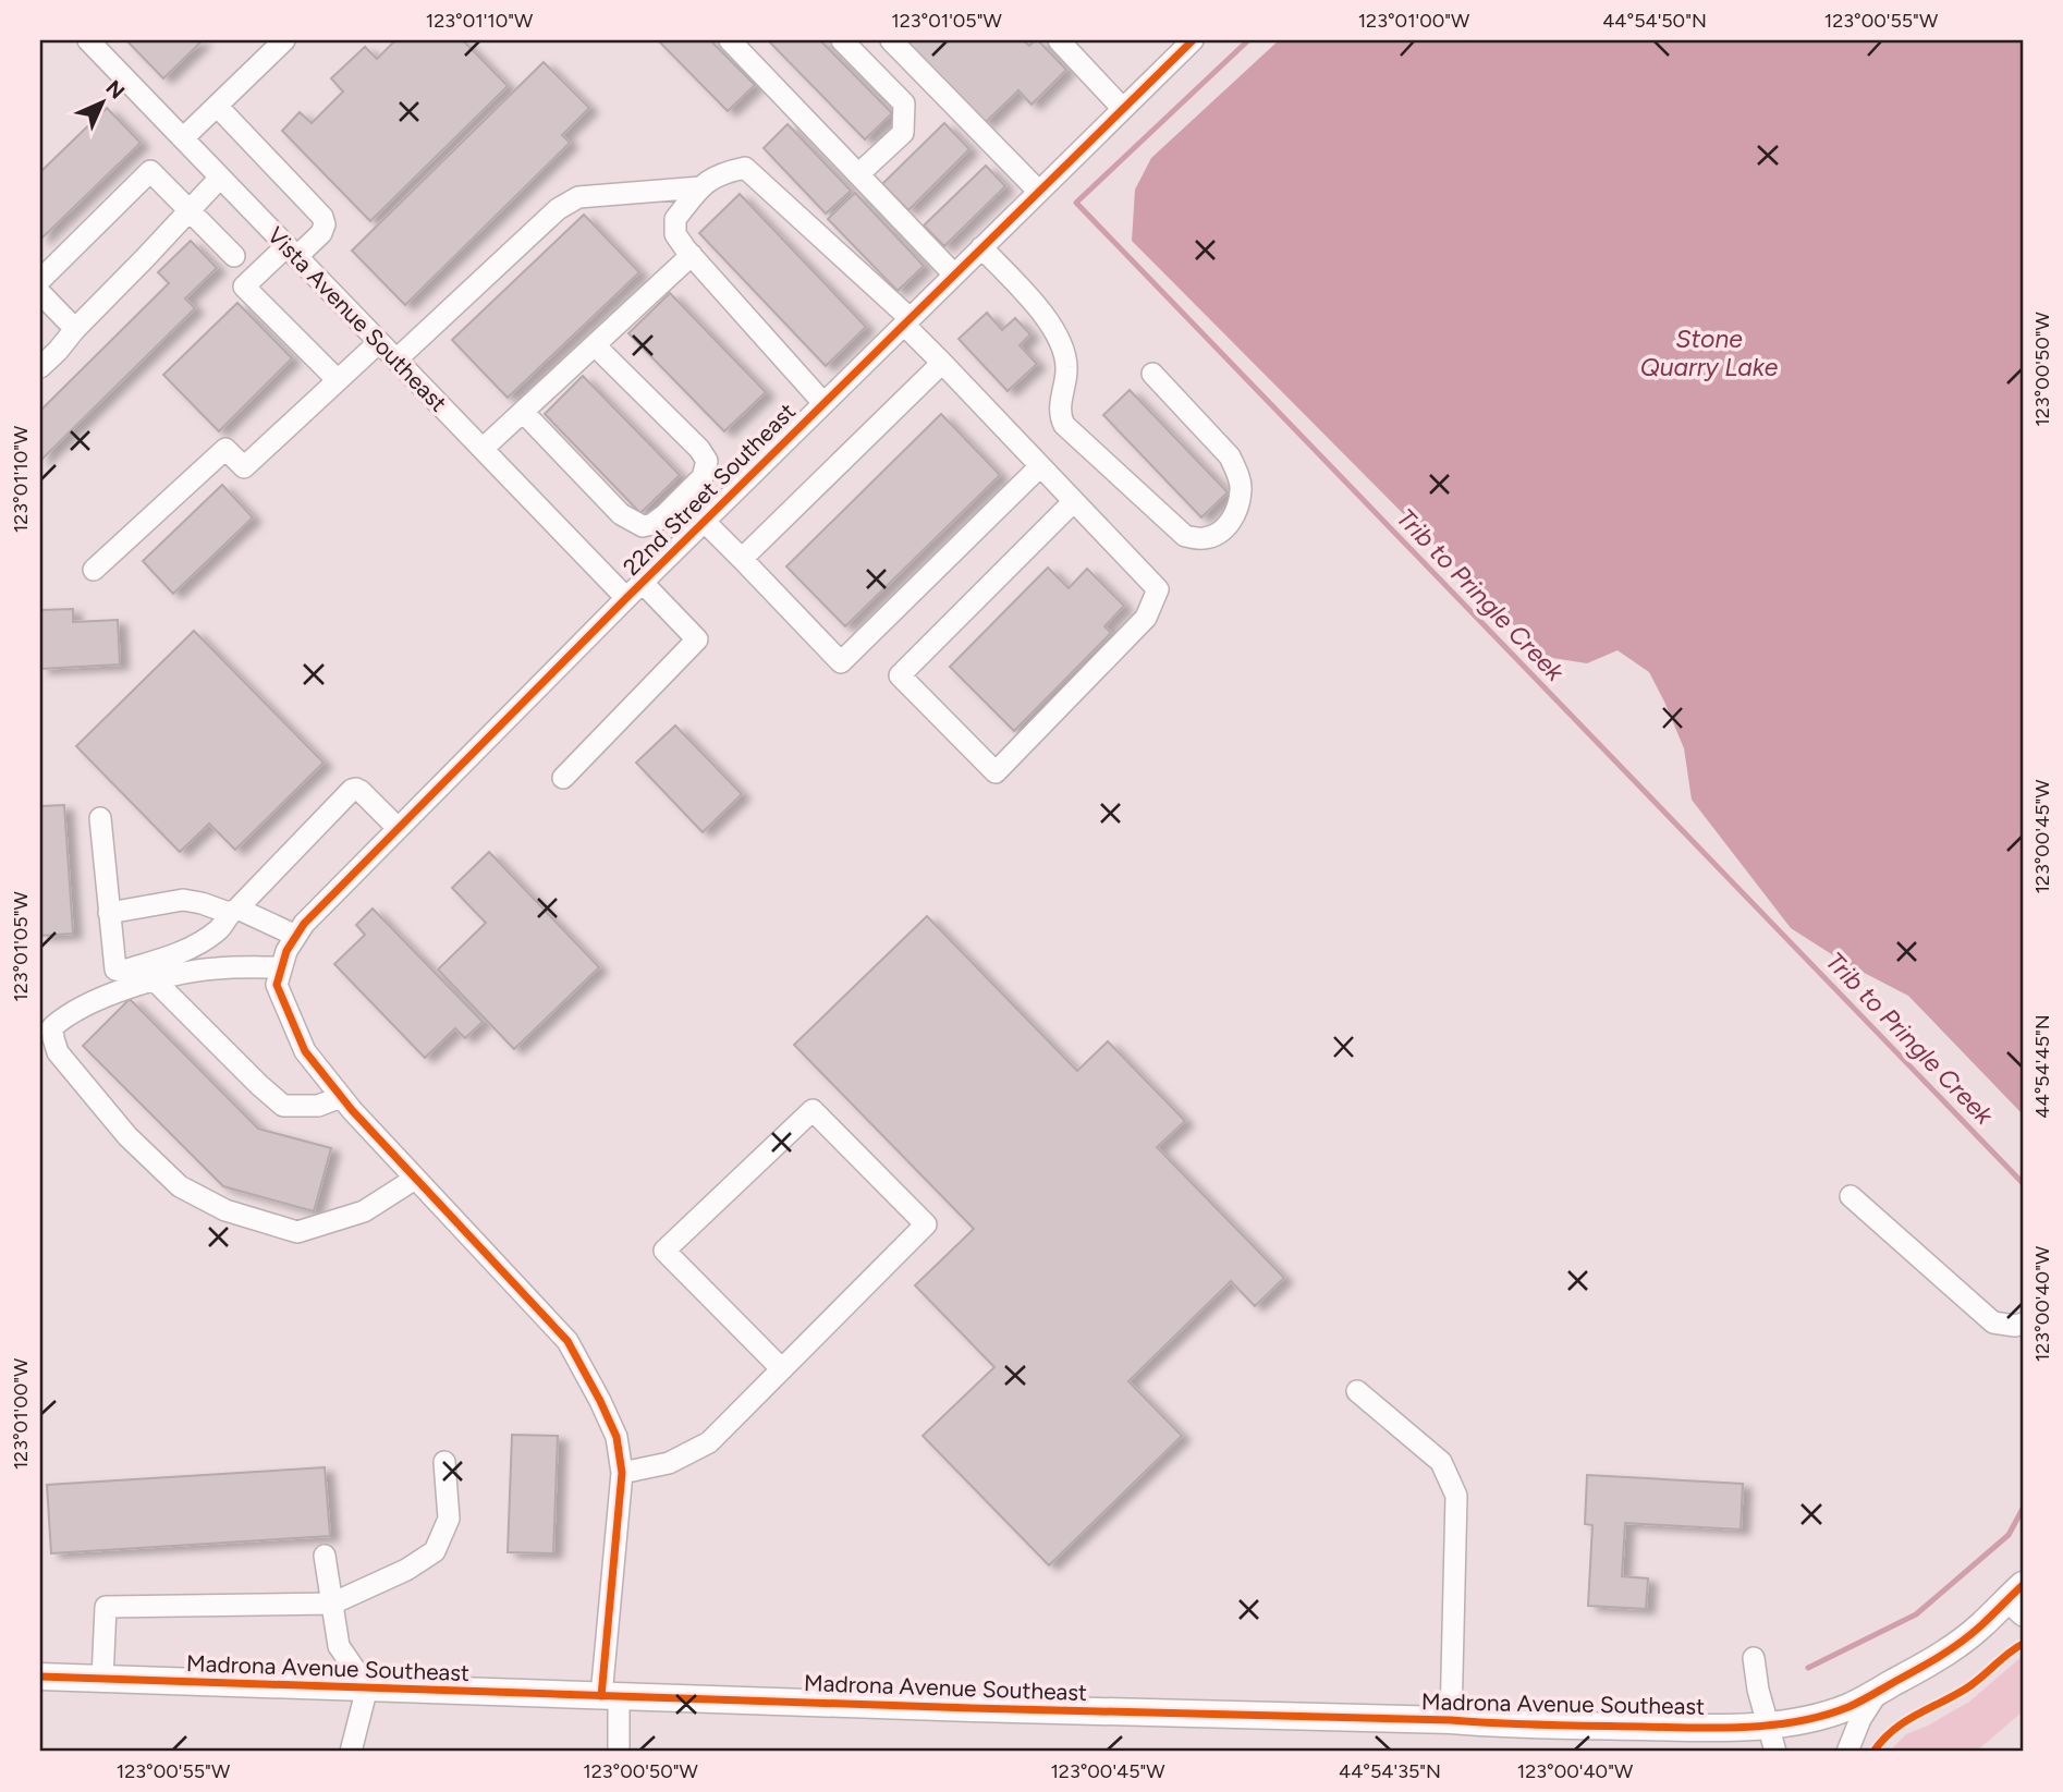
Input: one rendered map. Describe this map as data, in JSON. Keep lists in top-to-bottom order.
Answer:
{
  "streets": {
    "main road": ["Madrona Avenue Southeast"],
    "street": ["Vista Avenue Southeast", "22nd Street Southeast"]
  },
  "crossings": [
    ["Vista Avenue Southeast", "22nd Street Southeast"]
  ],
  "water": ["Stone Quarry Lake", "Trib to Pringle Creek"],
  "north": "top right",
  "coordinates": [
    "123°01'10\"W",
    "123°01'05\"W",
    "123°01'00\"W",
    "44°54'50\"N",
    "123°00'55\"W",
    "123°00'50\"W",
    "123°00'45\"W",
    "44°54'45\"N",
    "123°00'40\"W",
    "44°54'35\"N"
  ]
}
